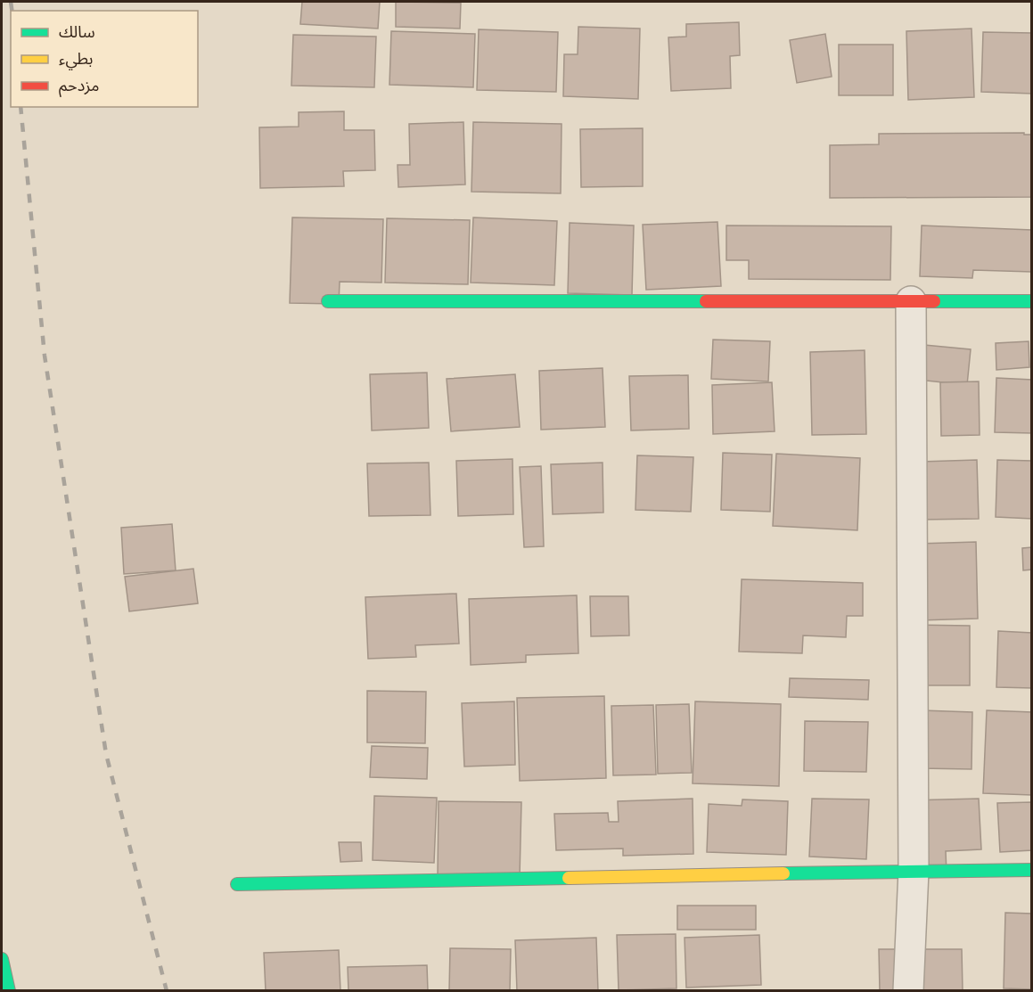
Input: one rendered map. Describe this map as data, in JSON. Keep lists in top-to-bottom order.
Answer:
{
  "legend": ["سالك", "بطيء", "مزدحم"]
}
